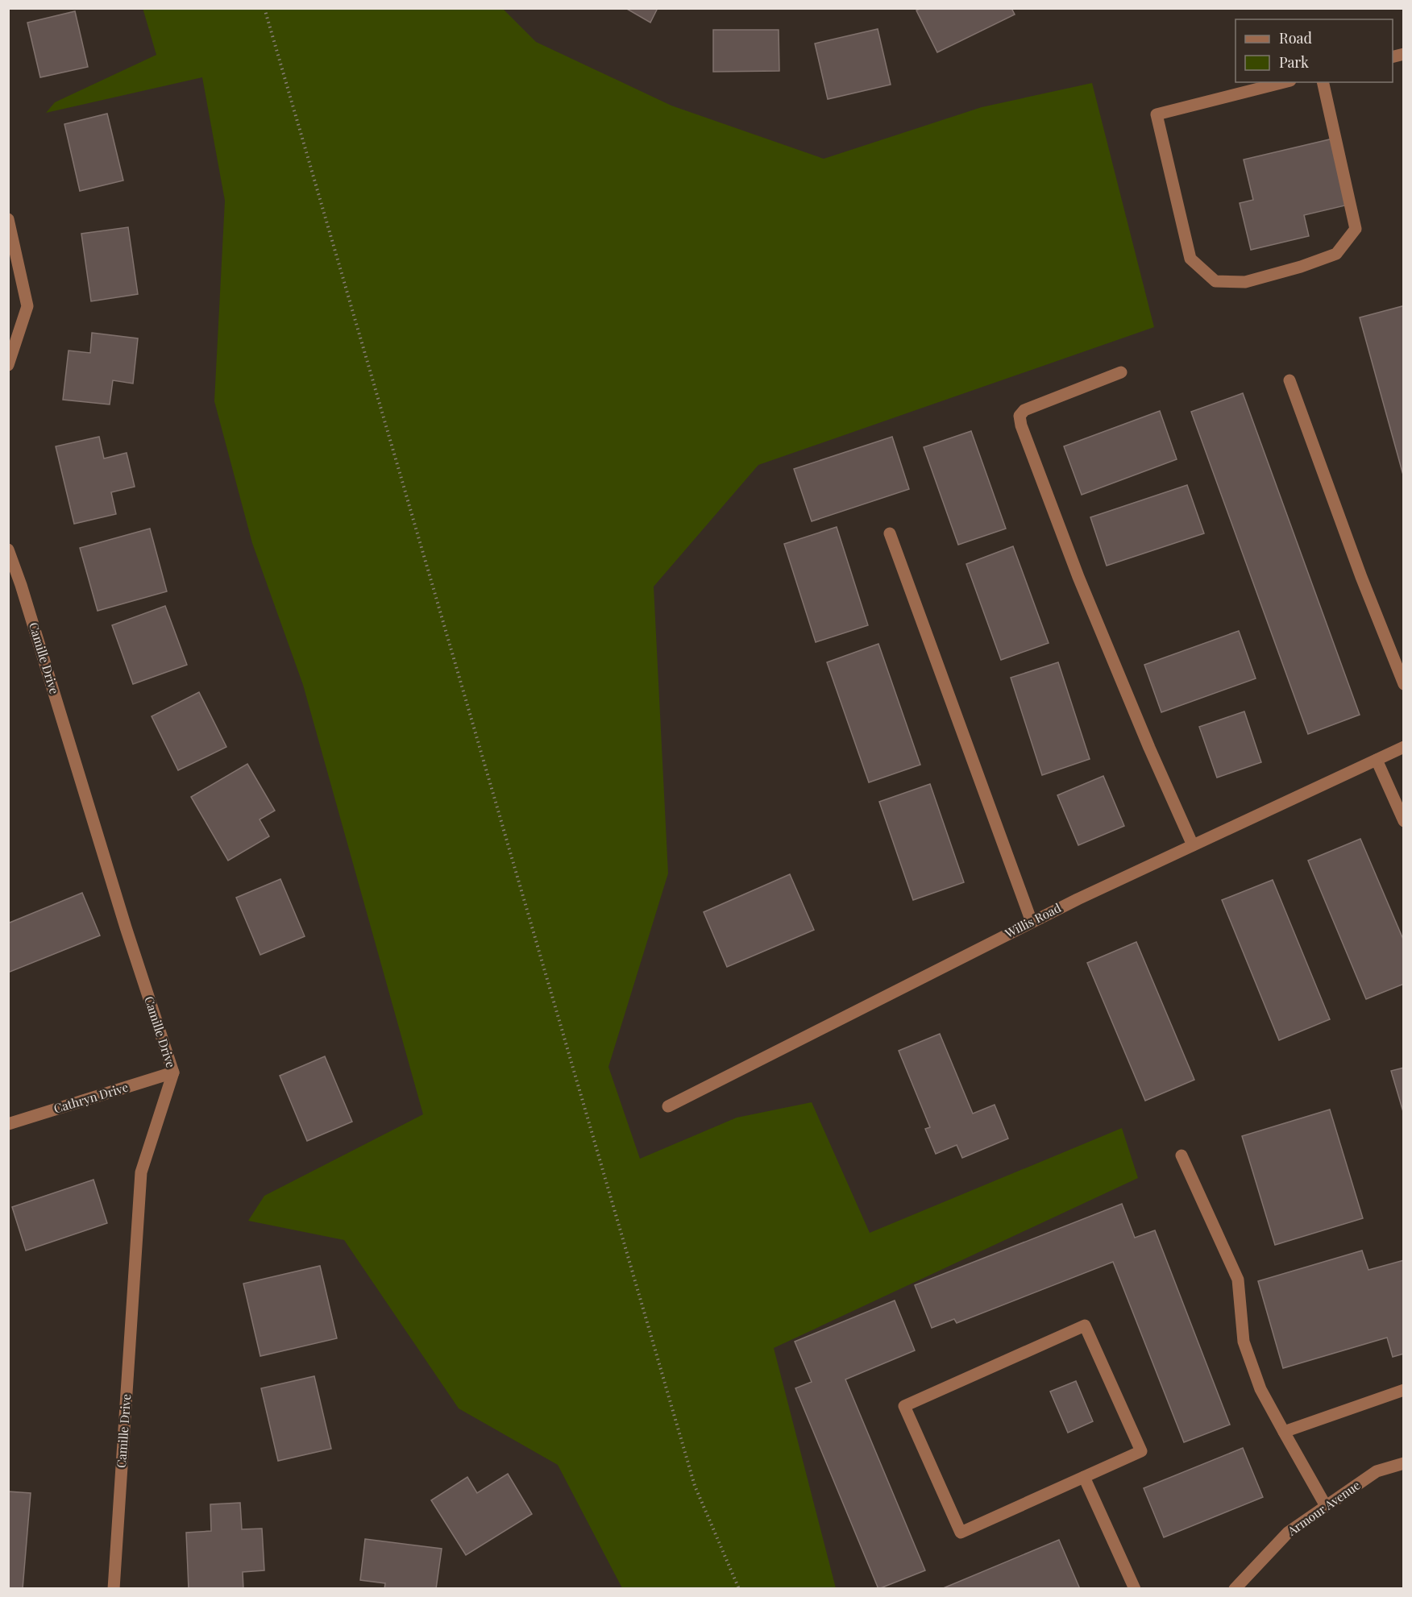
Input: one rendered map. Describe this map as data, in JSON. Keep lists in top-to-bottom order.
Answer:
{
  "streets": {
    "street": [
      "Camille Drive",
      "Willis Road",
      "Cathryn Drive",
      "Armour Avenue"
    ]
  },
  "crossings": [
    ["Camille Drive", "Cathryn Drive"]
  ],
  "legend": ["Road", "Park"]
}
